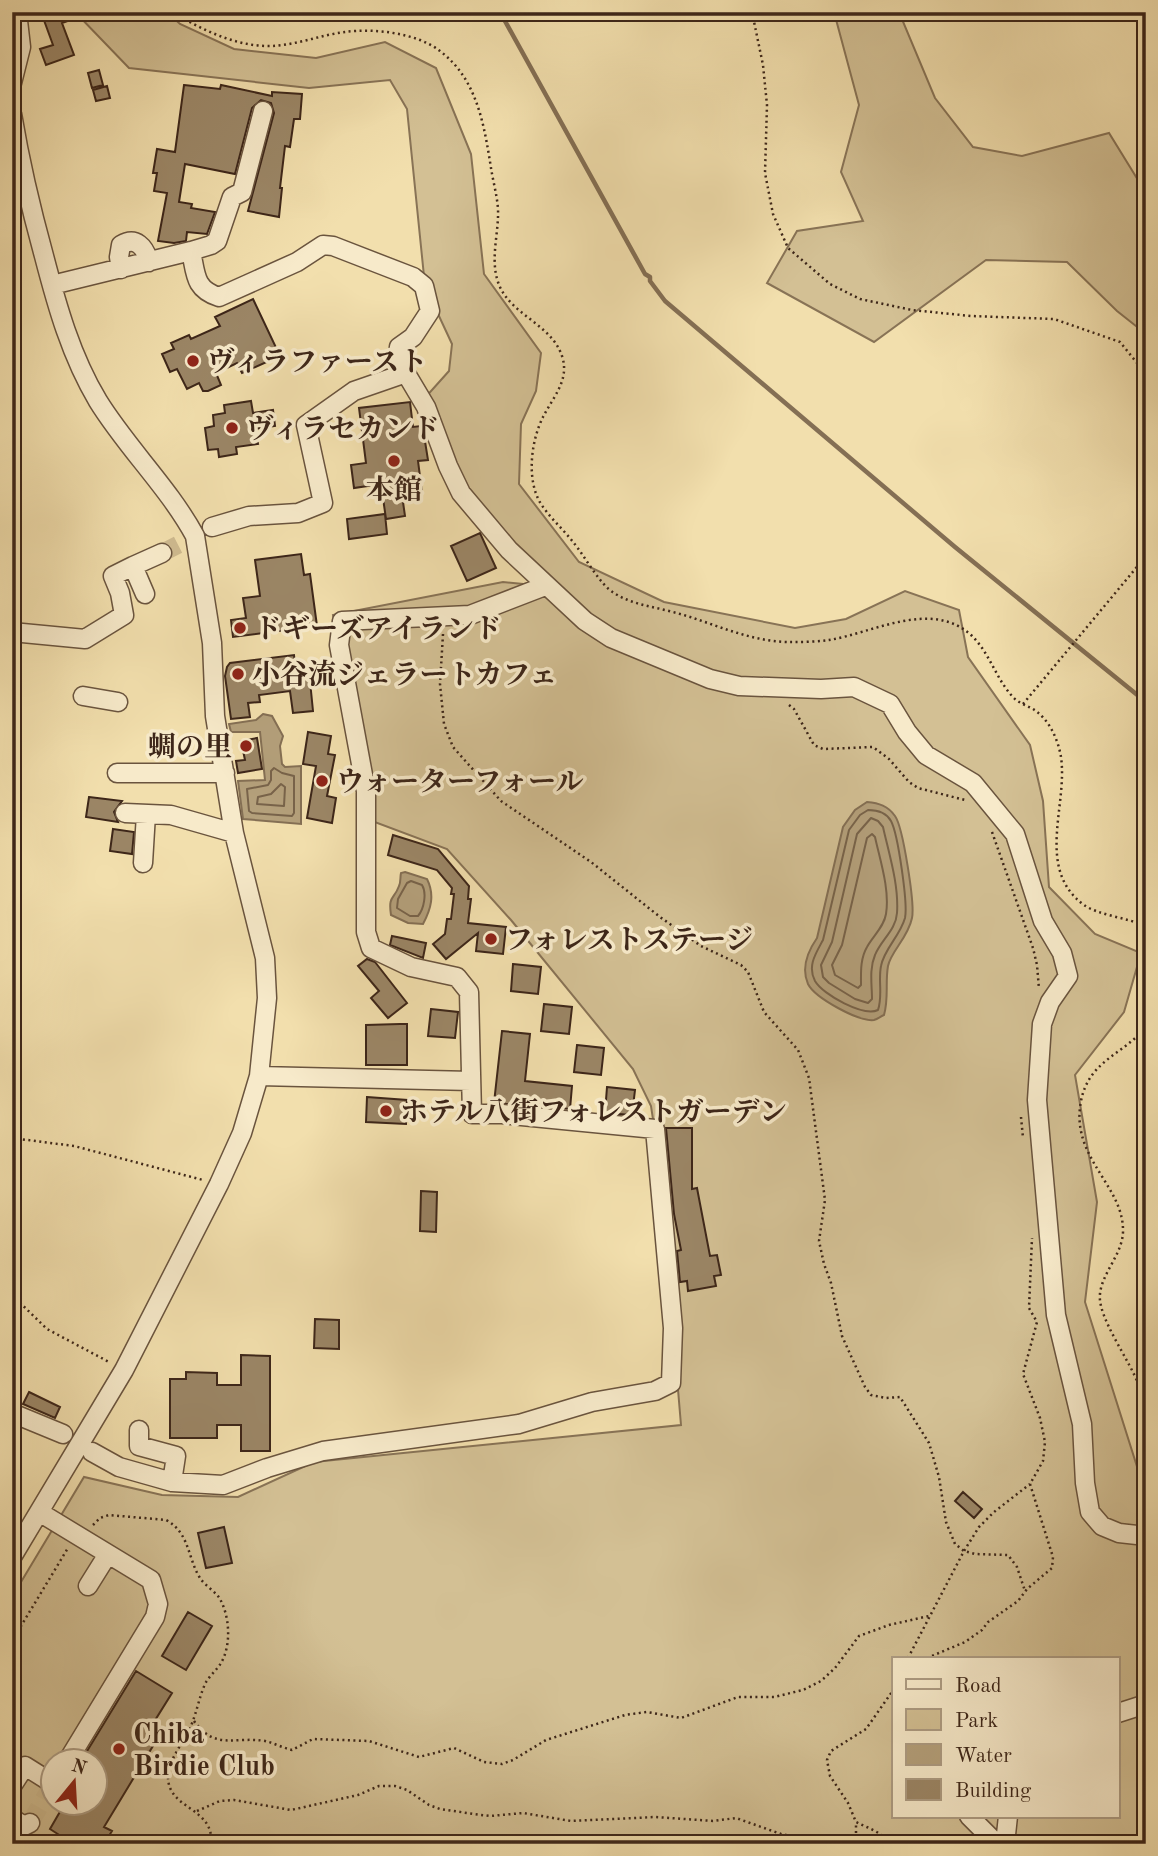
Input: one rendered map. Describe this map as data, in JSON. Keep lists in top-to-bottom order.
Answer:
{
  "places": [
    "ヴィラファースト",
    "ヴィラセカンド",
    "本館",
    "ドギーズアイランド",
    "小谷流ジェラートカフェ",
    "蜩の里",
    "ウォーターフォール",
    "フォレストステージ",
    "ホテル八街フォレストガーデン",
    "Chiba Birdie Club"
  ],
  "legend": [
    "Road",
    "Park",
    "Water",
    "Building"
  ],
  "north": "top"
}
